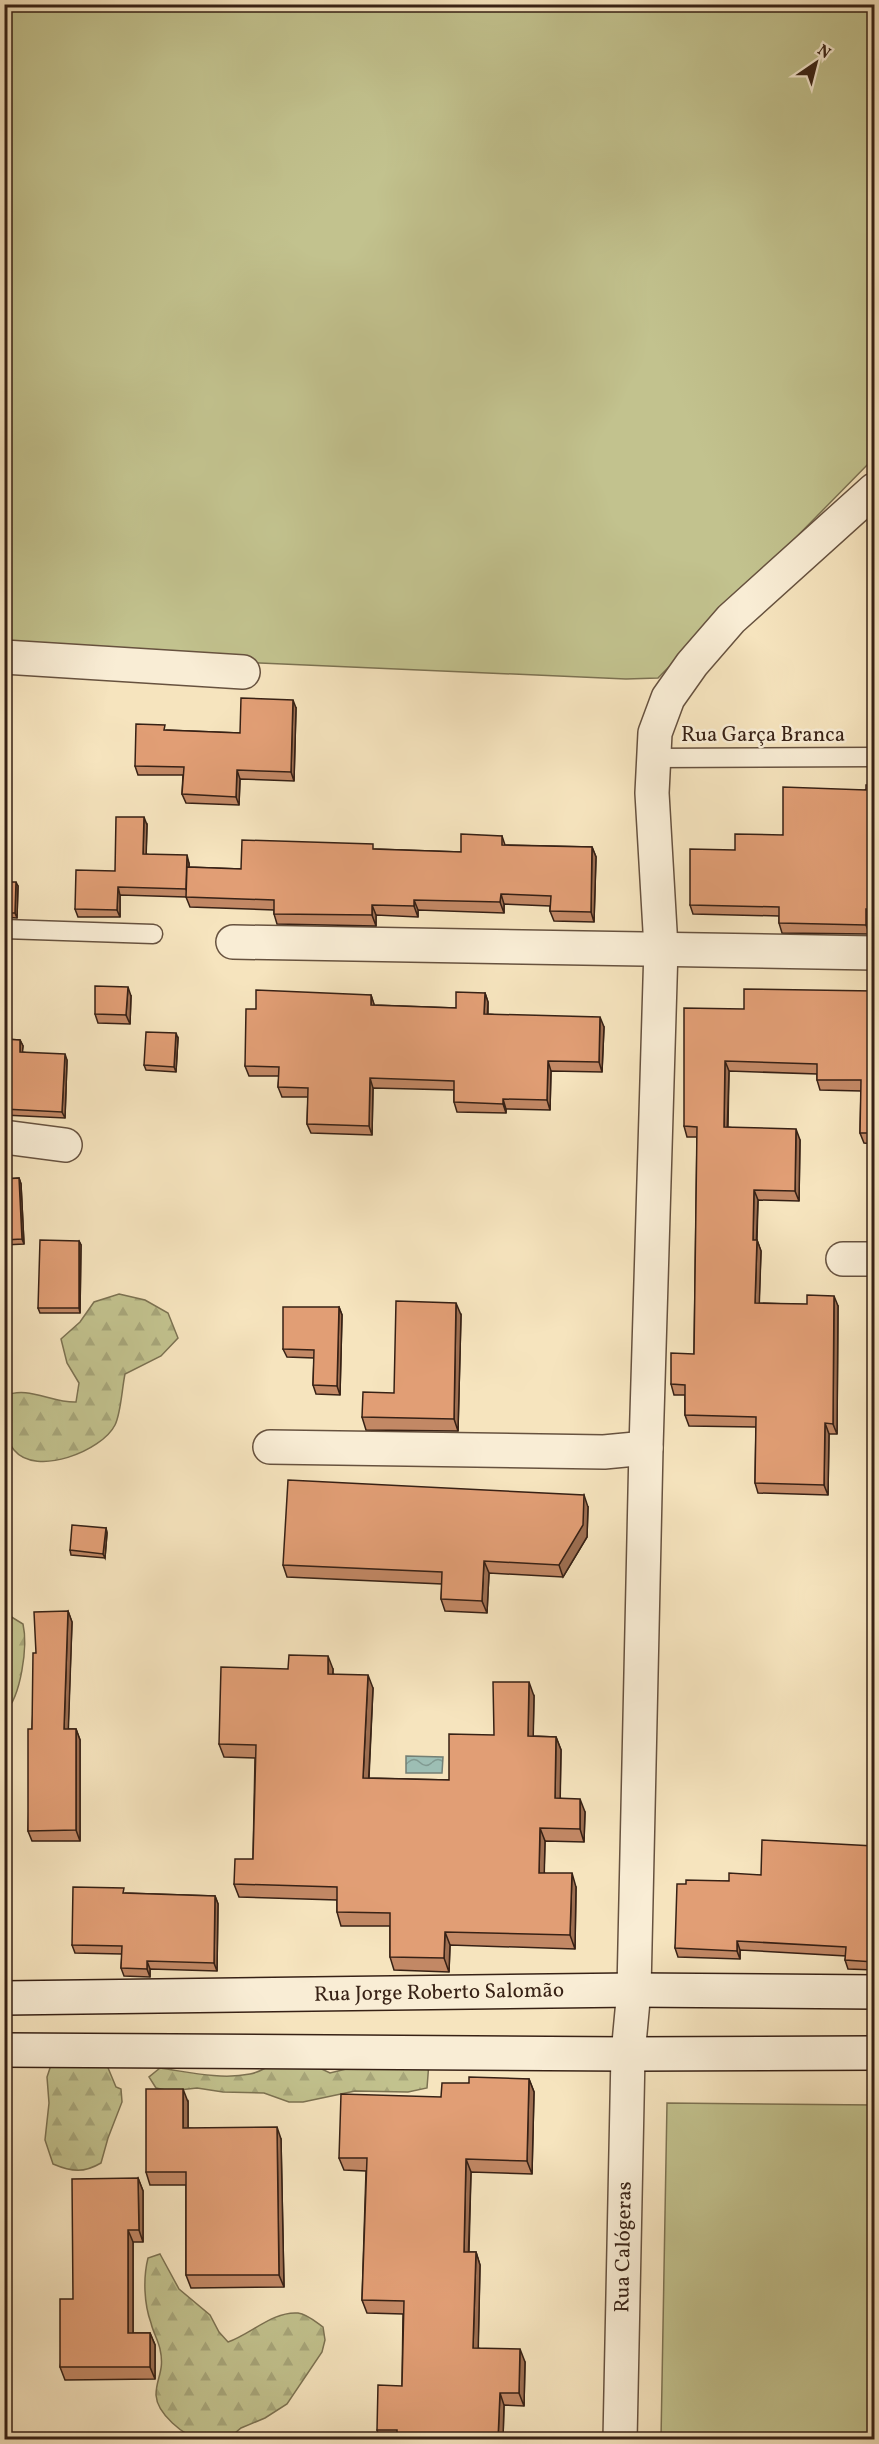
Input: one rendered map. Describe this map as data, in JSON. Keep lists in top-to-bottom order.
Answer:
{
  "streets": {
    "street": ["Rua Jorge Roberto Salomão", "Rua Calógeras"],
    "lane": ["Rua Garça Branca"]
  },
  "crossings": [
    ["Rua Garça Branca", "Rua Calógeras"],
    ["Rua Jorge Roberto Salomão", "Rua Calógeras"]
  ],
  "north": "top right"
}
